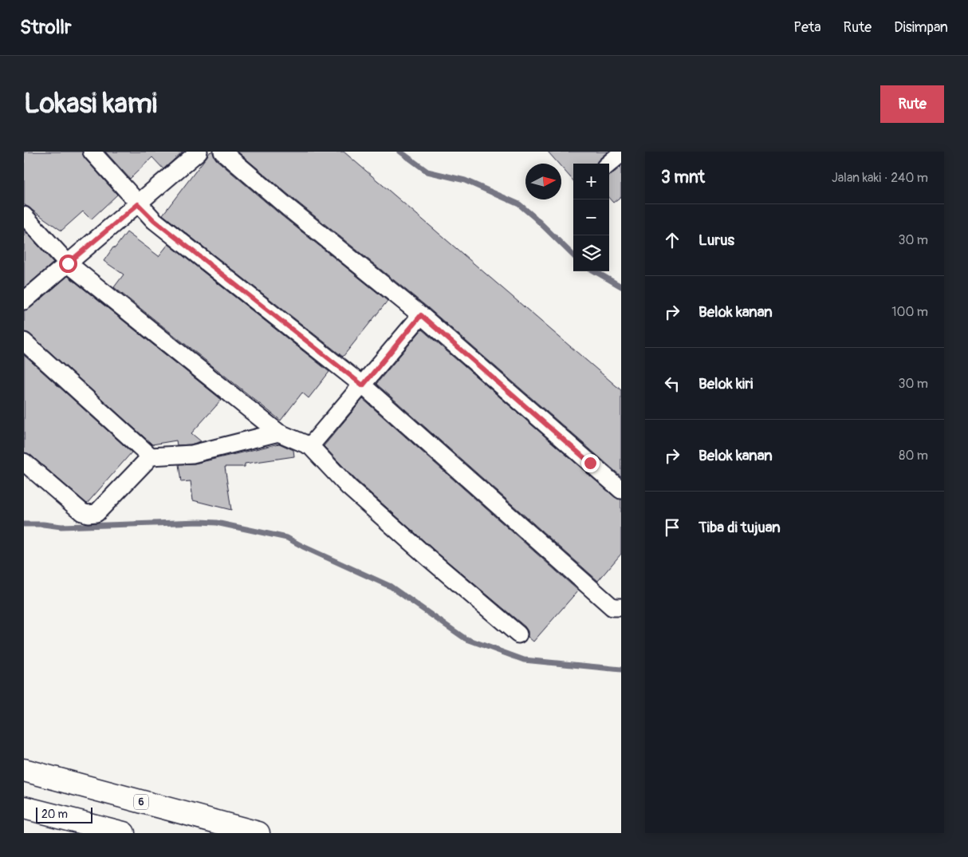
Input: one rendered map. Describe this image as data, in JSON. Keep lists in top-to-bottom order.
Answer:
{
  "streets": {
    "highway": ["6"]
  },
  "scale_bar": "20 m",
  "north": "right",
  "page": {
    "header": "Strollr",
    "nav": ["Peta", "Rute", "Disimpan"],
    "buttons": "Rute",
    "title": "Lokasi kami",
    "heading": ["3 mnt", "Jalan kaki · 240 m"],
    "map_buttons": ["+", "−"],
    "list": [
      ["Lurus", "30 m"],
      ["Belok kanan", "100 m"],
      ["Belok kiri", "30 m"],
      ["Belok kanan", "80 m"],
      "Tiba di tujuan"
    ],
    "scale": "20 m"
  }
}
